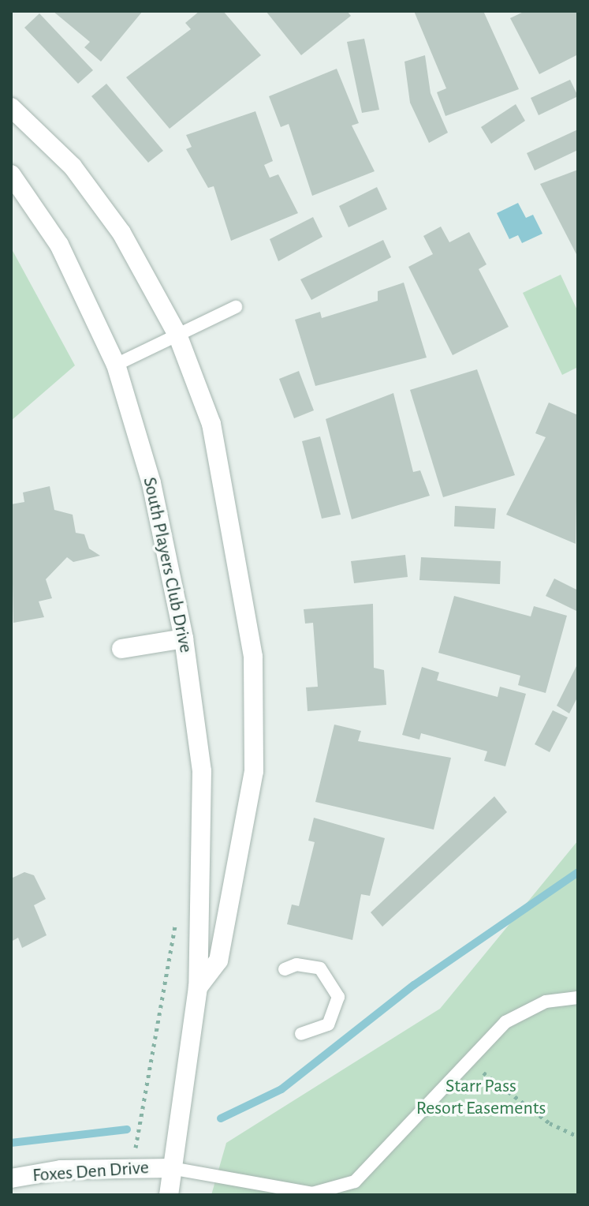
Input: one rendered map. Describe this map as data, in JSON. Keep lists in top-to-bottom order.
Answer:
{
  "streets": {
    "street": ["South Players Club Drive", "Foxes Den Drive"]
  },
  "crossings": [
    ["South Players Club Drive", "Foxes Den Drive"]
  ],
  "parks": ["Starr Pass Resort Easements"]
}
